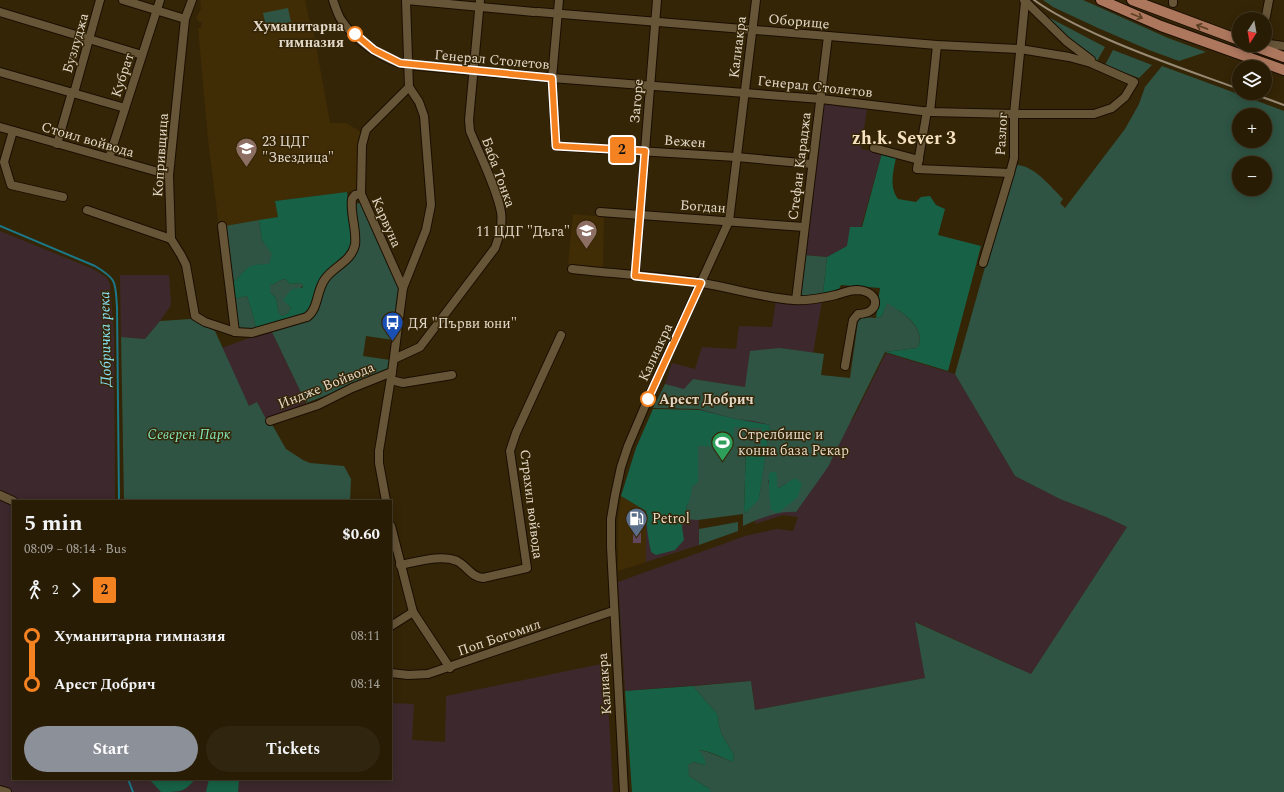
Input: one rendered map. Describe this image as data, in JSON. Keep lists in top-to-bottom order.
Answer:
{
  "streets": {
    "street": [
      "Оборище",
      "Бузлуджа",
      "Калиакра",
      "Генерал Столетов",
      "Кубрат",
      "Загоре",
      "Разлог",
      "Стоил войвода",
      "Вежен",
      "Копривщица",
      "Стефан Караджа",
      "Баба Тонка",
      "Богдан",
      "Карвуна",
      "Индже Войвода",
      "Страхил войвода",
      "Поп Богомил"
    ]
  },
  "crossings": [
    ["Оборище", "Калиакра"],
    ["Оборище", "Генерал Столетов"],
    ["Оборище", "Загоре"],
    ["Оборище", "Разлог"],
    ["Оборище", "Стефан Караджа"],
    ["Оборище", "Баба Тонка"],
    ["Бузлуджа", "Стоил войвода"],
    ["Калиакра", "Генерал Столетов"],
    ["Калиакра", "Вежен"],
    ["Калиакра", "Богдан"],
    ["Калиакра", "Поп Богомил"],
    ["Генерал Столетов", "Загоре"],
    ["Генерал Столетов", "Разлог"],
    ["Генерал Столетов", "Вежен"],
    ["Генерал Столетов", "Стефан Караджа"],
    ["Генерал Столетов", "Баба Тонка"],
    ["Кубрат", "Стоил войвода"],
    ["Загоре", "Вежен"],
    ["Загоре", "Богдан"],
    ["Стоил войвода", "Копривщица"],
    ["Вежен", "Стефан Караджа"],
    ["Копривщица", "Карвуна"],
    ["Стефан Караджа", "Богдан"]
  ],
  "districts": ["zh.k. Sever 3"],
  "water": ["Добричка река"],
  "parks": ["Северен Парк"],
  "places": {
    "other": ["Хуманитарна гимназия", "Арест Добрич"],
    "school or university": ["23 ЦДГ \"Звездица\"", "11 ЦДГ \"Дъга\""],
    "bus stop": ["ДЯ \"Първи юни\""],
    "sports": ["Стрелбище и конна база Рекар"],
    "fuel station": ["Petrol"]
  },
  "lines": ["bus line 2"],
  "north": "bottom",
  "page": {
    "on_map": "2",
    "map_buttons": ["+", "−"],
    "heading": ["5 min", "08:09 – 08:14 · Bus", "$0.60"],
    "legs": ["2", "2"],
    "list": [
      {
        "name": "Хуманитарна гимназия",
        "value": "08:11"
      },
      {
        "name": "Арест Добрич",
        "value": "08:14"
      }
    ],
    "buttons": ["Start", "Tickets"]
  }
}
